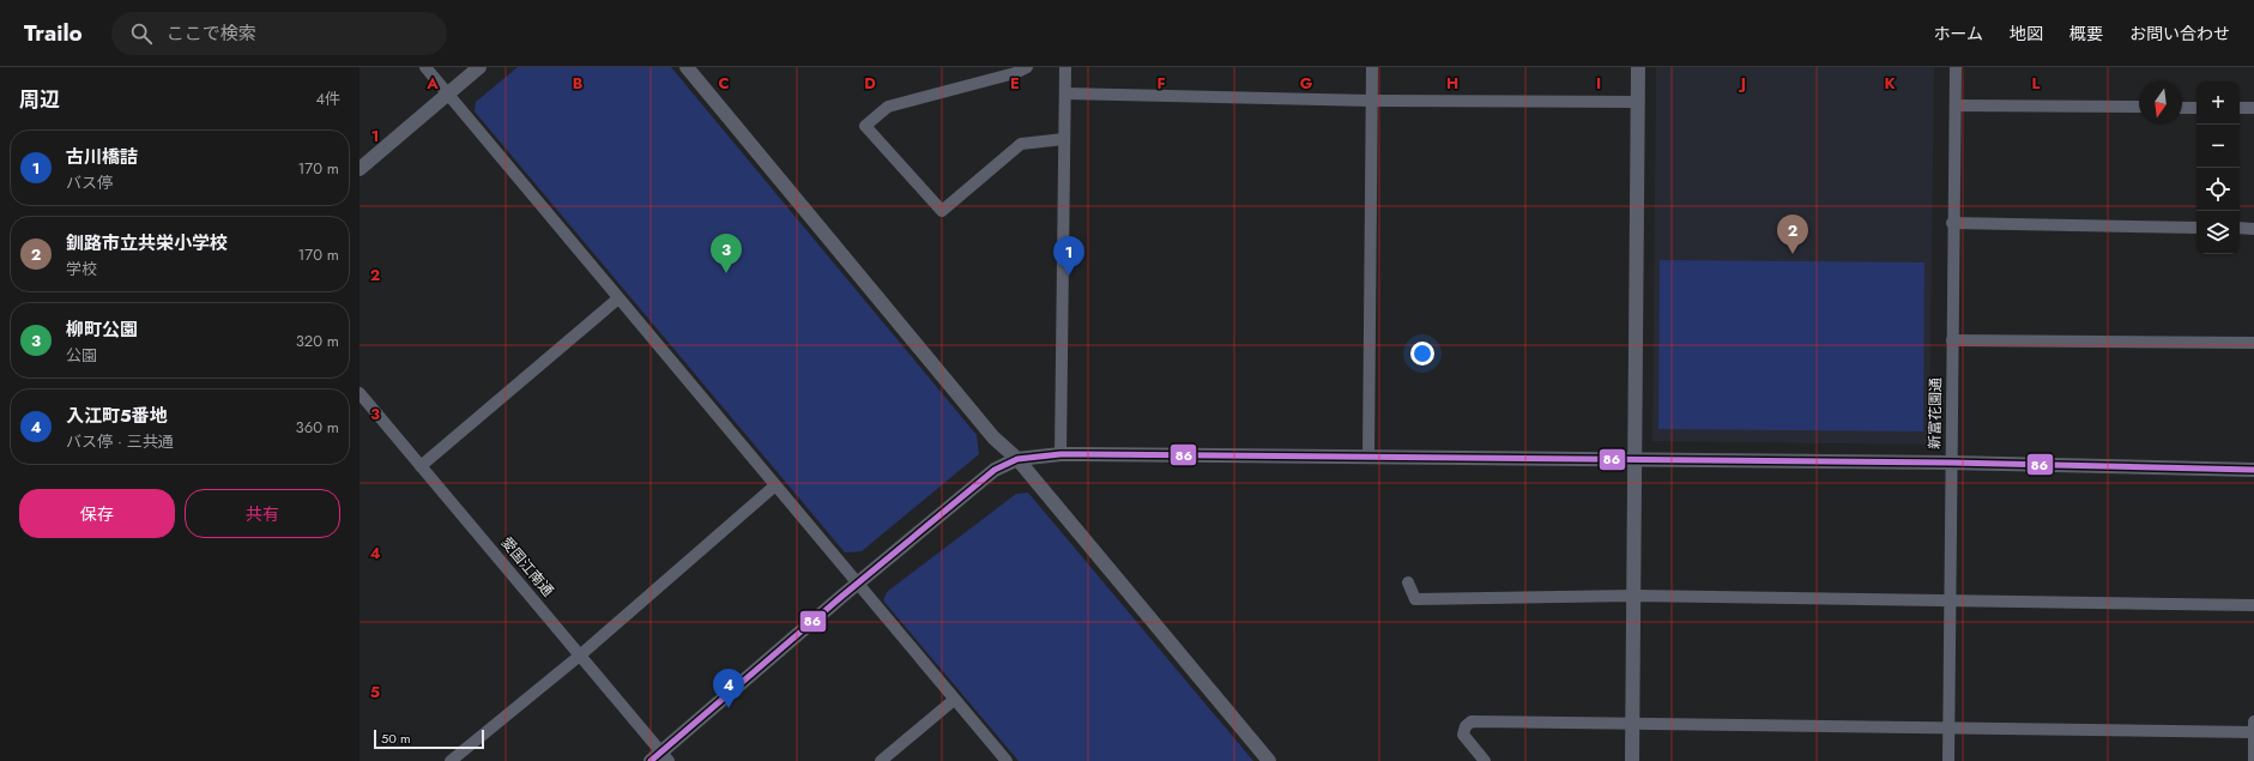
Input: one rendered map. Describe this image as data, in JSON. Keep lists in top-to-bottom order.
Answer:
{
  "streets": {
    "street": ["新富花園通", "愛国江南通"]
  },
  "lines": ["transit line 86"],
  "scale_bar": "50 m",
  "north": "bottom",
  "page": {
    "header": "Trailo",
    "search": "ここで検索",
    "nav": [
      "ホーム",
      "地図",
      "概要",
      "お問い合わせ"
    ],
    "heading": ["周辺", "4件"],
    "map_buttons": ["+", "−"],
    "list": [
      {
        "mark": "1",
        "name": "古川橋詰",
        "note": "バス停",
        "value": "170 m"
      },
      {
        "mark": "2",
        "name": "釧路市立共栄小学校",
        "note": "学校",
        "value": "170 m"
      },
      {
        "mark": "3",
        "name": "柳町公園",
        "note": "公園",
        "value": "320 m"
      },
      {
        "mark": "4",
        "name": "入江町5番地",
        "note": "バス停 · 三共通",
        "value": "360 m"
      }
    ],
    "pins": [
      "2",
      "3",
      "1",
      "4"
    ],
    "buttons": ["保存", "共有"],
    "scale": "50 m"
  },
  "grid": {
    "columns": [
      "A",
      "B",
      "C",
      "D",
      "E",
      "F",
      "G",
      "H",
      "I",
      "J",
      "K",
      "L"
    ],
    "rows": [
      "1",
      "2",
      "3",
      "4",
      "5"
    ]
  }
}
